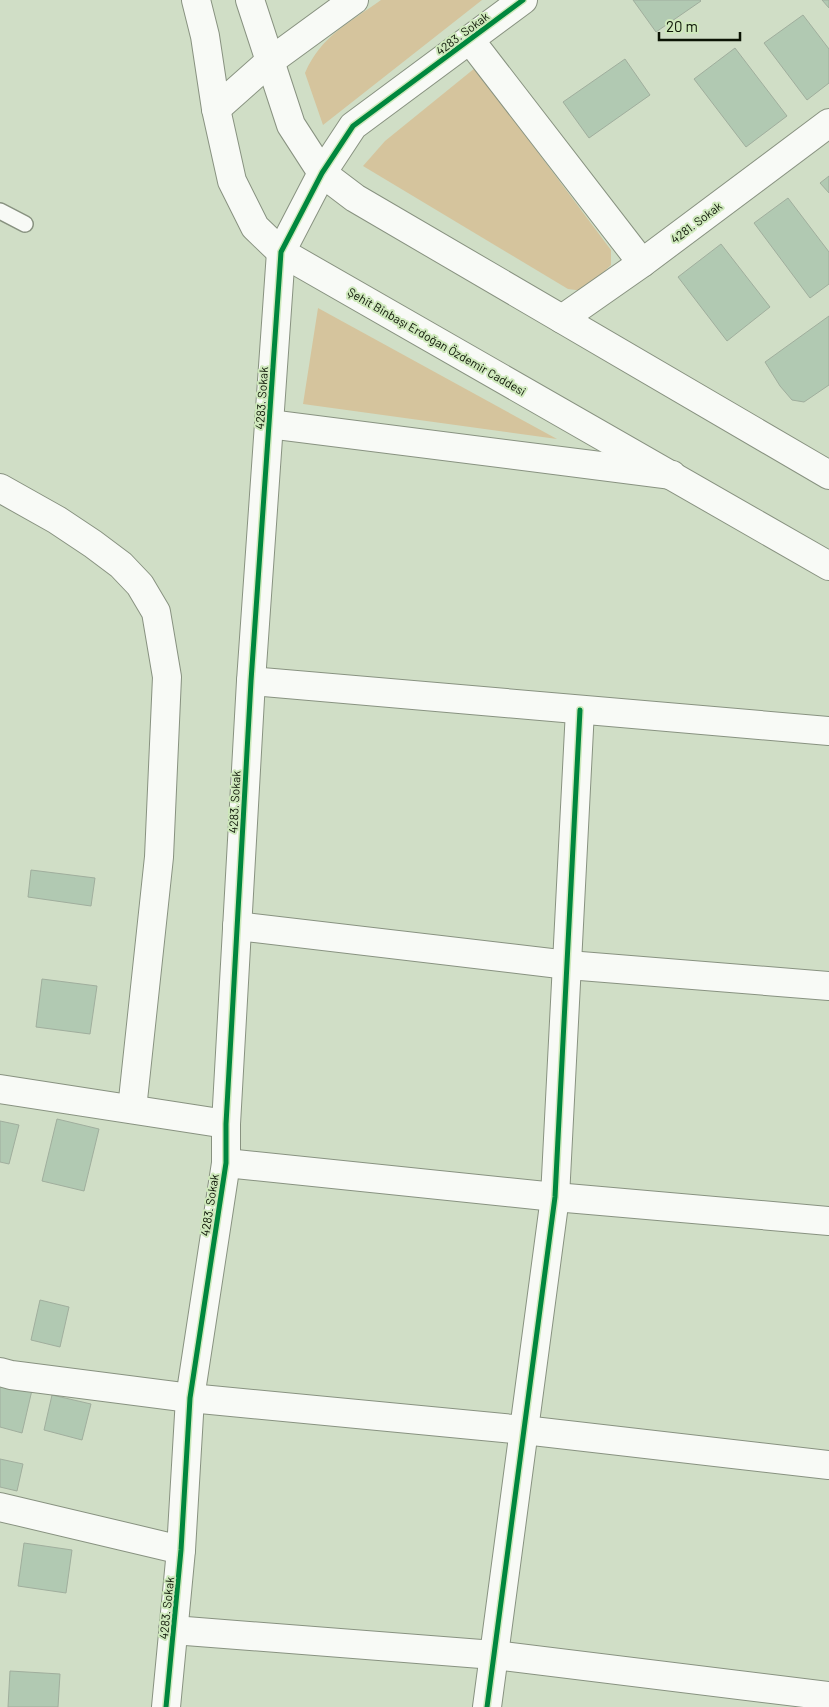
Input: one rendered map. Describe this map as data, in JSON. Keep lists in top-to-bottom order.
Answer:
{
  "streets": {
    "street": ["4283. Sokak", "4281. Sokak", "Şehit Binbaşı Erdoğan Özdemir Caddesi"]
  },
  "crossings": [
    ["4283. Sokak", "Şehit Binbaşı Erdoğan Özdemir Caddesi"]
  ],
  "scale_bar": "20 m"
}
